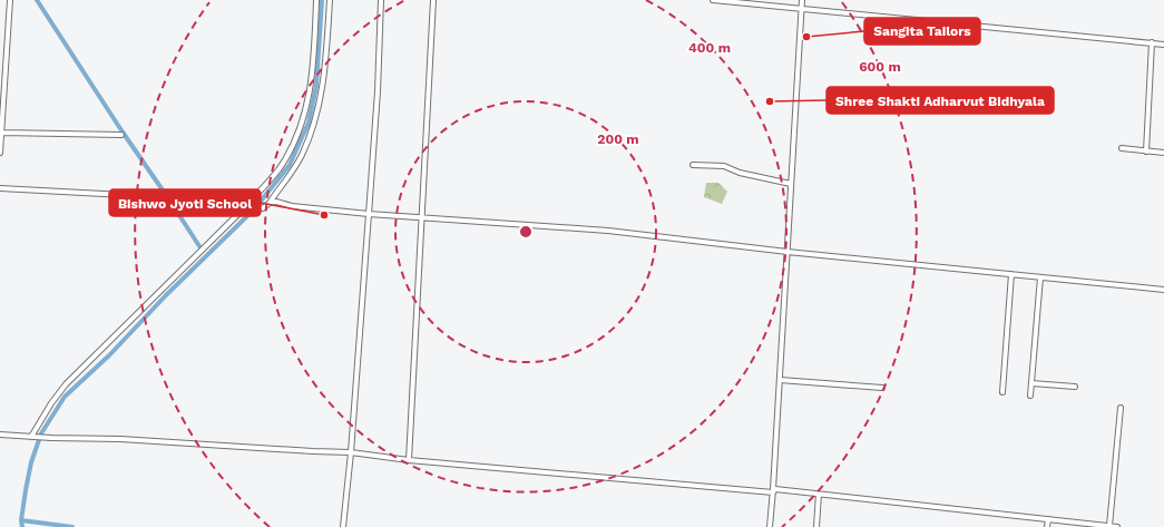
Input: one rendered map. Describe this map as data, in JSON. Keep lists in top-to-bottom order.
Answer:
{
  "places": ["Sangita Tailors", "Shree Shakti Adharvut Bidhyala", "Bishwo Jyoti School"],
  "rings": ["400 m", "600 m", "200 m"]
}
